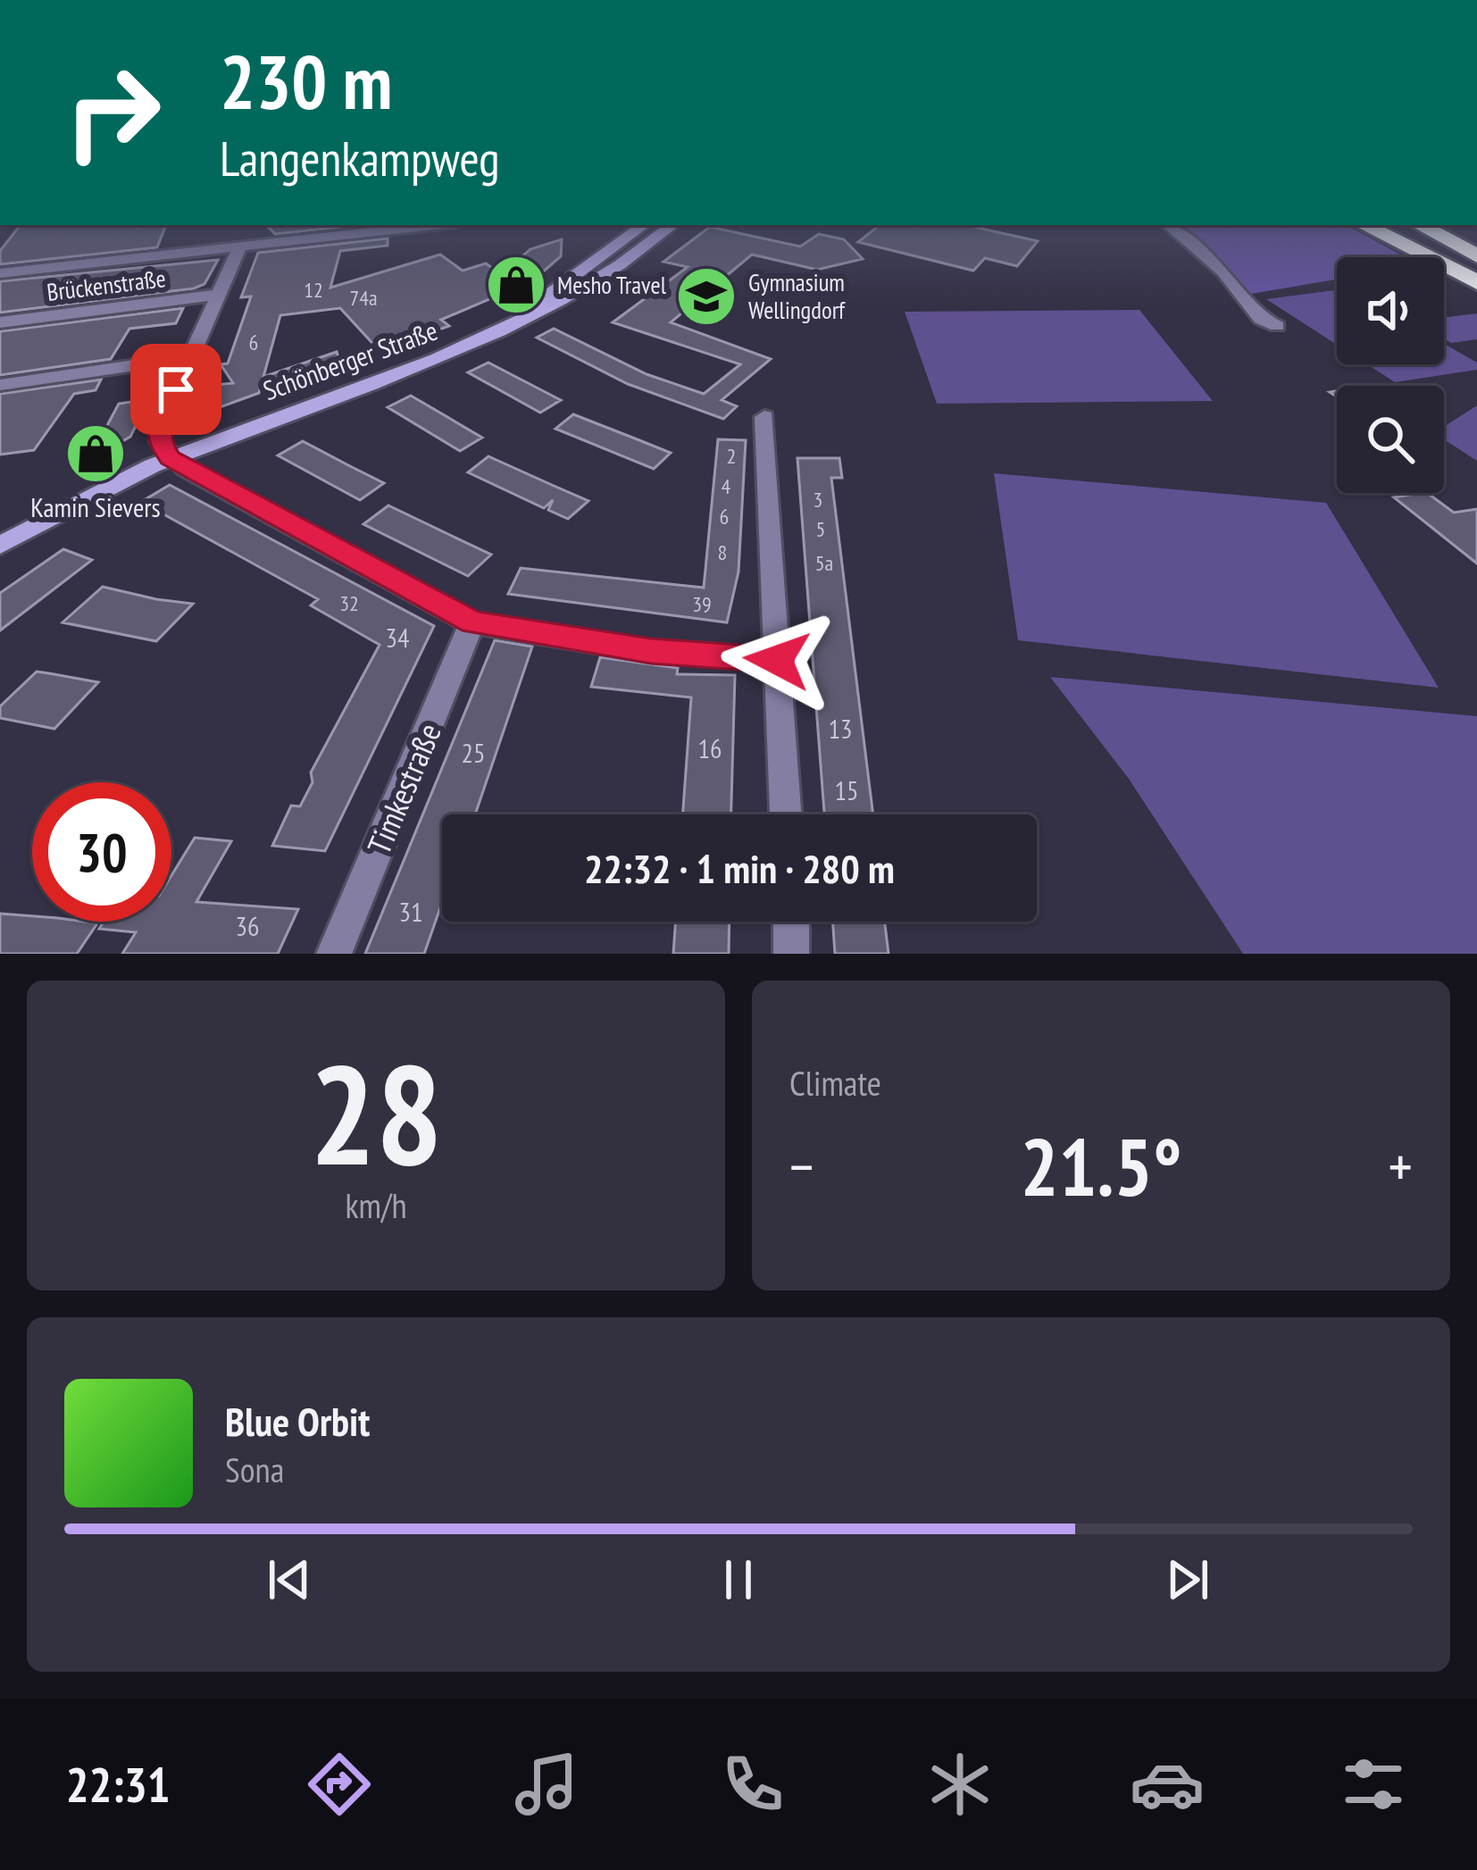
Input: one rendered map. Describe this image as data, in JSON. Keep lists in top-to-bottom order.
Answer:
{
  "streets": {
    "main road": ["Schönberger Straße"],
    "street": ["Brückenstraße", "Timkestraße"]
  },
  "places": {
    "shop": ["Mesho Travel", "Kamin Sievers"],
    "school or university": ["Gymnasium Wellingdorf"]
  },
  "house_numbers": [
    "12",
    "74a",
    "6",
    "2",
    "4",
    "3",
    "6",
    "5",
    "8",
    "5a",
    "32",
    "39",
    "34",
    "13",
    "16",
    "25",
    "15",
    "31",
    "36"
  ],
  "page": {
    "turn": ["230 m", "Langenkampweg"],
    "limit": "30",
    "trip": "22:32 · 1 min · 280 m",
    "tile": [
      ["28", "km/h"],
      "Climate"
    ],
    "heat": ["−", "21.5°", "+"],
    "song": ["Blue Orbit", "Sona"],
    "tabs": "22:31"
  }
}
